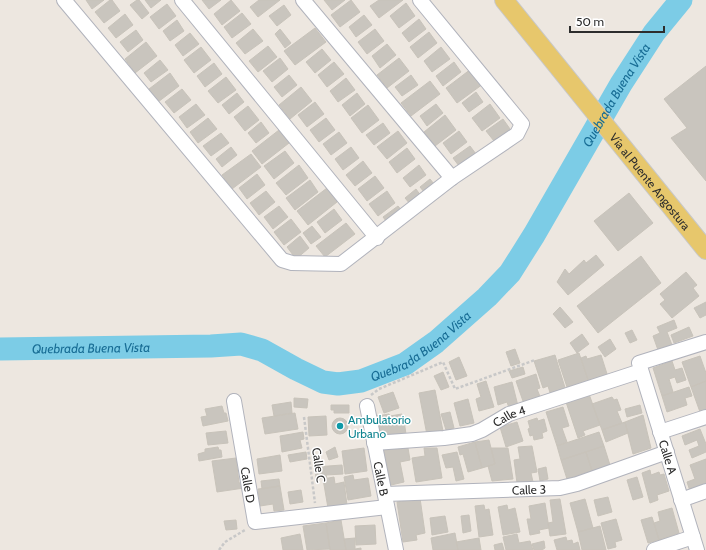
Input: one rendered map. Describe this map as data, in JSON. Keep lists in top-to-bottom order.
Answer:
{
  "streets": {
    "main road": ["Vía al Puente Angostura"],
    "street": [
      "Calle 4",
      "Calle A",
      "Calle B",
      "Calle D",
      "Calle 3"
    ],
    "path": ["Calle C"]
  },
  "crossings": [
    ["Calle 4", "Calle A"],
    ["Calle 4", "Calle B"],
    ["Calle A", "Calle 3"],
    ["Calle C", "Calle 3"],
    ["Calle B", "Calle 3"],
    ["Calle D", "Calle 3"]
  ],
  "water": ["Quebrada Buena Vista"],
  "places": ["Ambulatorio Urbano"],
  "scale_bar": "50 m"
}
